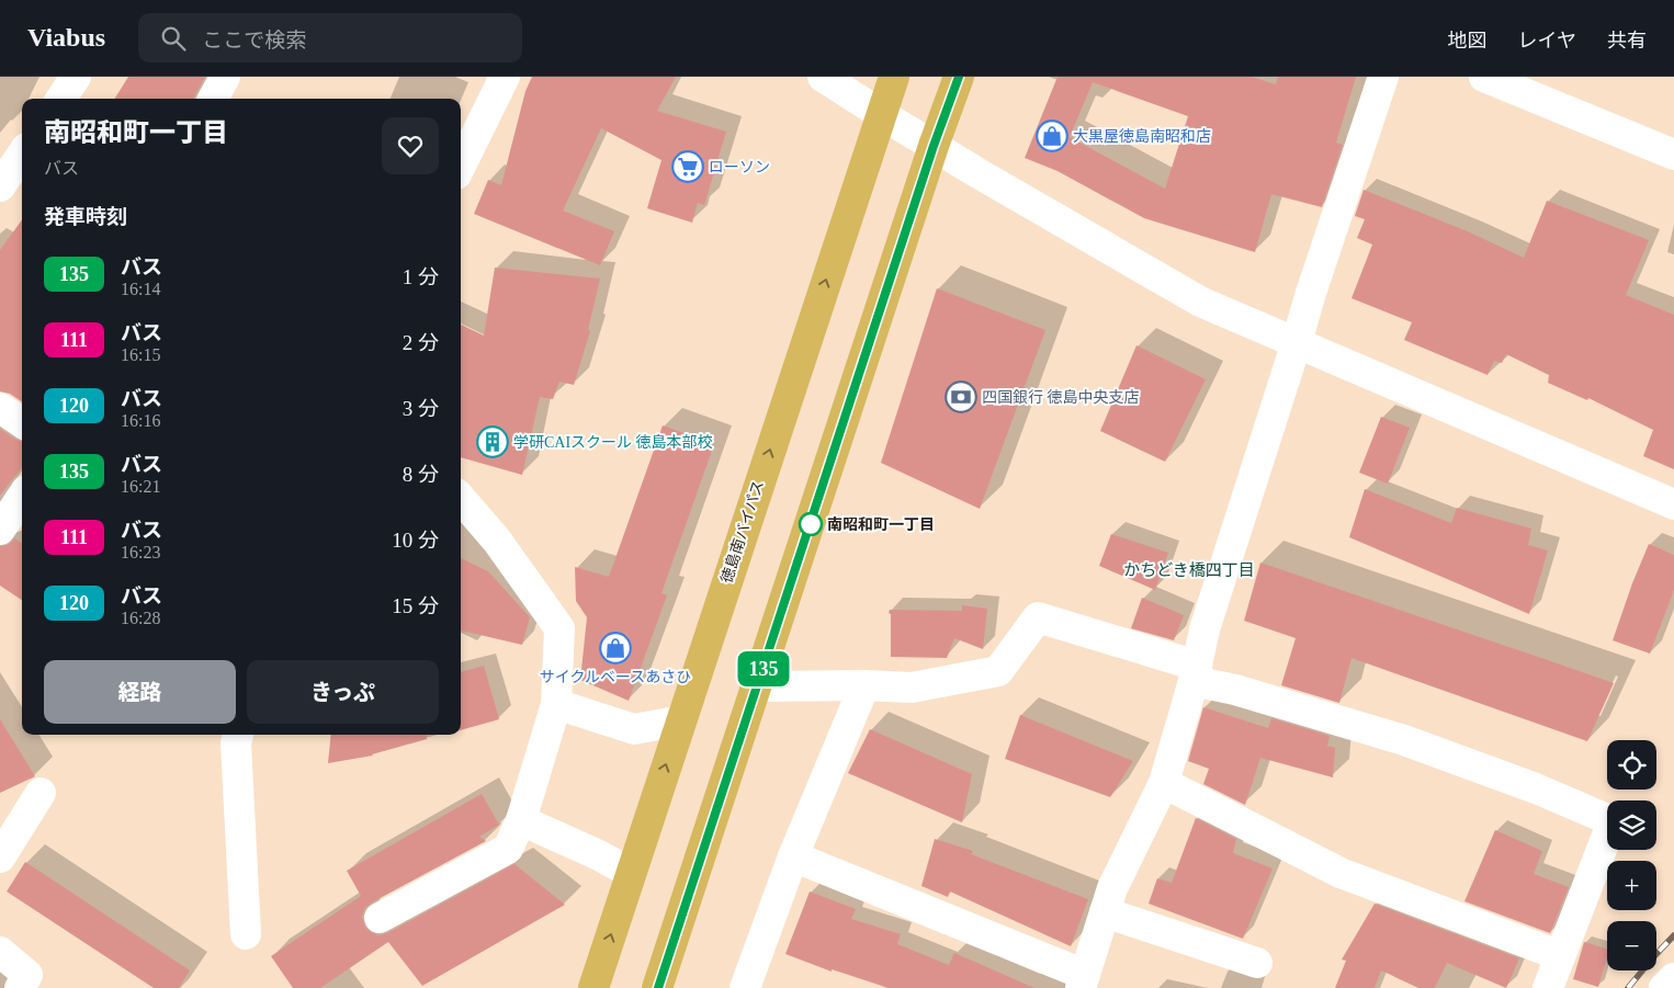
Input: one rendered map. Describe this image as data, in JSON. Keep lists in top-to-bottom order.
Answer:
{
  "streets": {
    "highway": ["徳島南バイパス"]
  },
  "districts": ["かちどき橋四丁目"],
  "places": {
    "shop": ["大黒屋徳島南昭和店", "サイクルベースあさひ"],
    "supermarket": ["ローソン"],
    "bank": ["四国銀行 徳島中央支店"],
    "building": ["学研CAIスクール 徳島本部校"],
    "other": ["南昭和町一丁目"]
  },
  "lines": ["bus line 135"],
  "page": {
    "header": "Viabus",
    "search": "ここで検索",
    "nav": ["地図", "レイヤ", "共有"],
    "on_map": "135",
    "heading": [
      ["南昭和町一丁目", "バス"],
      "発車時刻"
    ],
    "list": [
      {
        "mark": "135",
        "name": "バス",
        "note": "16:14",
        "value": "1 分"
      },
      {
        "mark": "111",
        "name": "バス",
        "note": "16:15",
        "value": "2 分"
      },
      {
        "mark": "120",
        "name": "バス",
        "note": "16:16",
        "value": "3 分"
      },
      {
        "mark": "135",
        "name": "バス",
        "note": "16:21",
        "value": "8 分"
      },
      {
        "mark": "111",
        "name": "バス",
        "note": "16:23",
        "value": "10 分"
      },
      {
        "mark": "120",
        "name": "バス",
        "note": "16:28",
        "value": "15 分"
      }
    ],
    "buttons": ["経路", "きっぷ"],
    "map_buttons": ["+", "−"]
  }
}
